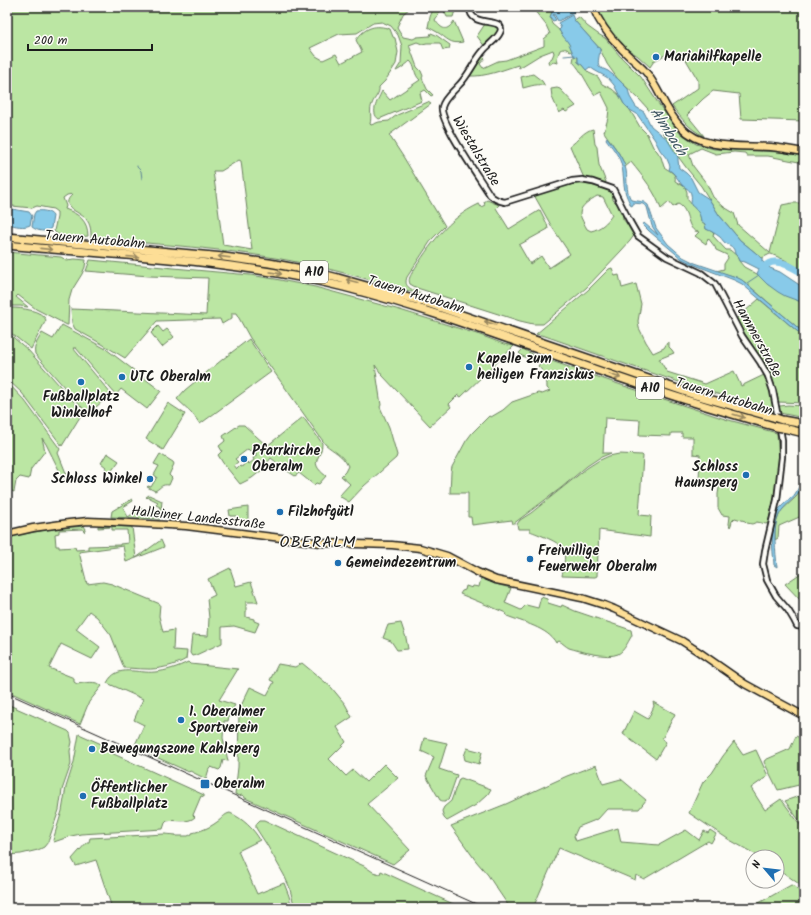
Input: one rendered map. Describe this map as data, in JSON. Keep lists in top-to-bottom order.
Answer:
{
  "streets": {
    "highway": ["Tauern Autobahn", "A10"],
    "main road": ["Halleiner Landesstraße"],
    "street": ["Wiestalstraße", "Hammerstraße"]
  },
  "crossings": [
    ["Wiestalstraße", "Hammerstraße"]
  ],
  "districts": ["OBERALM"],
  "water": ["Almbach"],
  "places": {
    "other": [
      "Mariahilfkapelle",
      "Kapelle zum heiligen Franziskus",
      "UTC Oberalm",
      "Fußballplatz Winkelhof",
      "Pfarrkirche Oberalm",
      "Schloss Haunsperg",
      "Schloss Winkel",
      "Filzhofgütl",
      "Freiwillige Feuerwehr Oberalm",
      "Gemeindezentrum",
      "1. Oberalmer Sportverein",
      "Bewegungszone Kahlsperg",
      "Öffentlicher Fußballplatz"
    ],
    "transit": ["Oberalm"]
  },
  "scale_bar": "200 m",
  "north": "top left"
}
